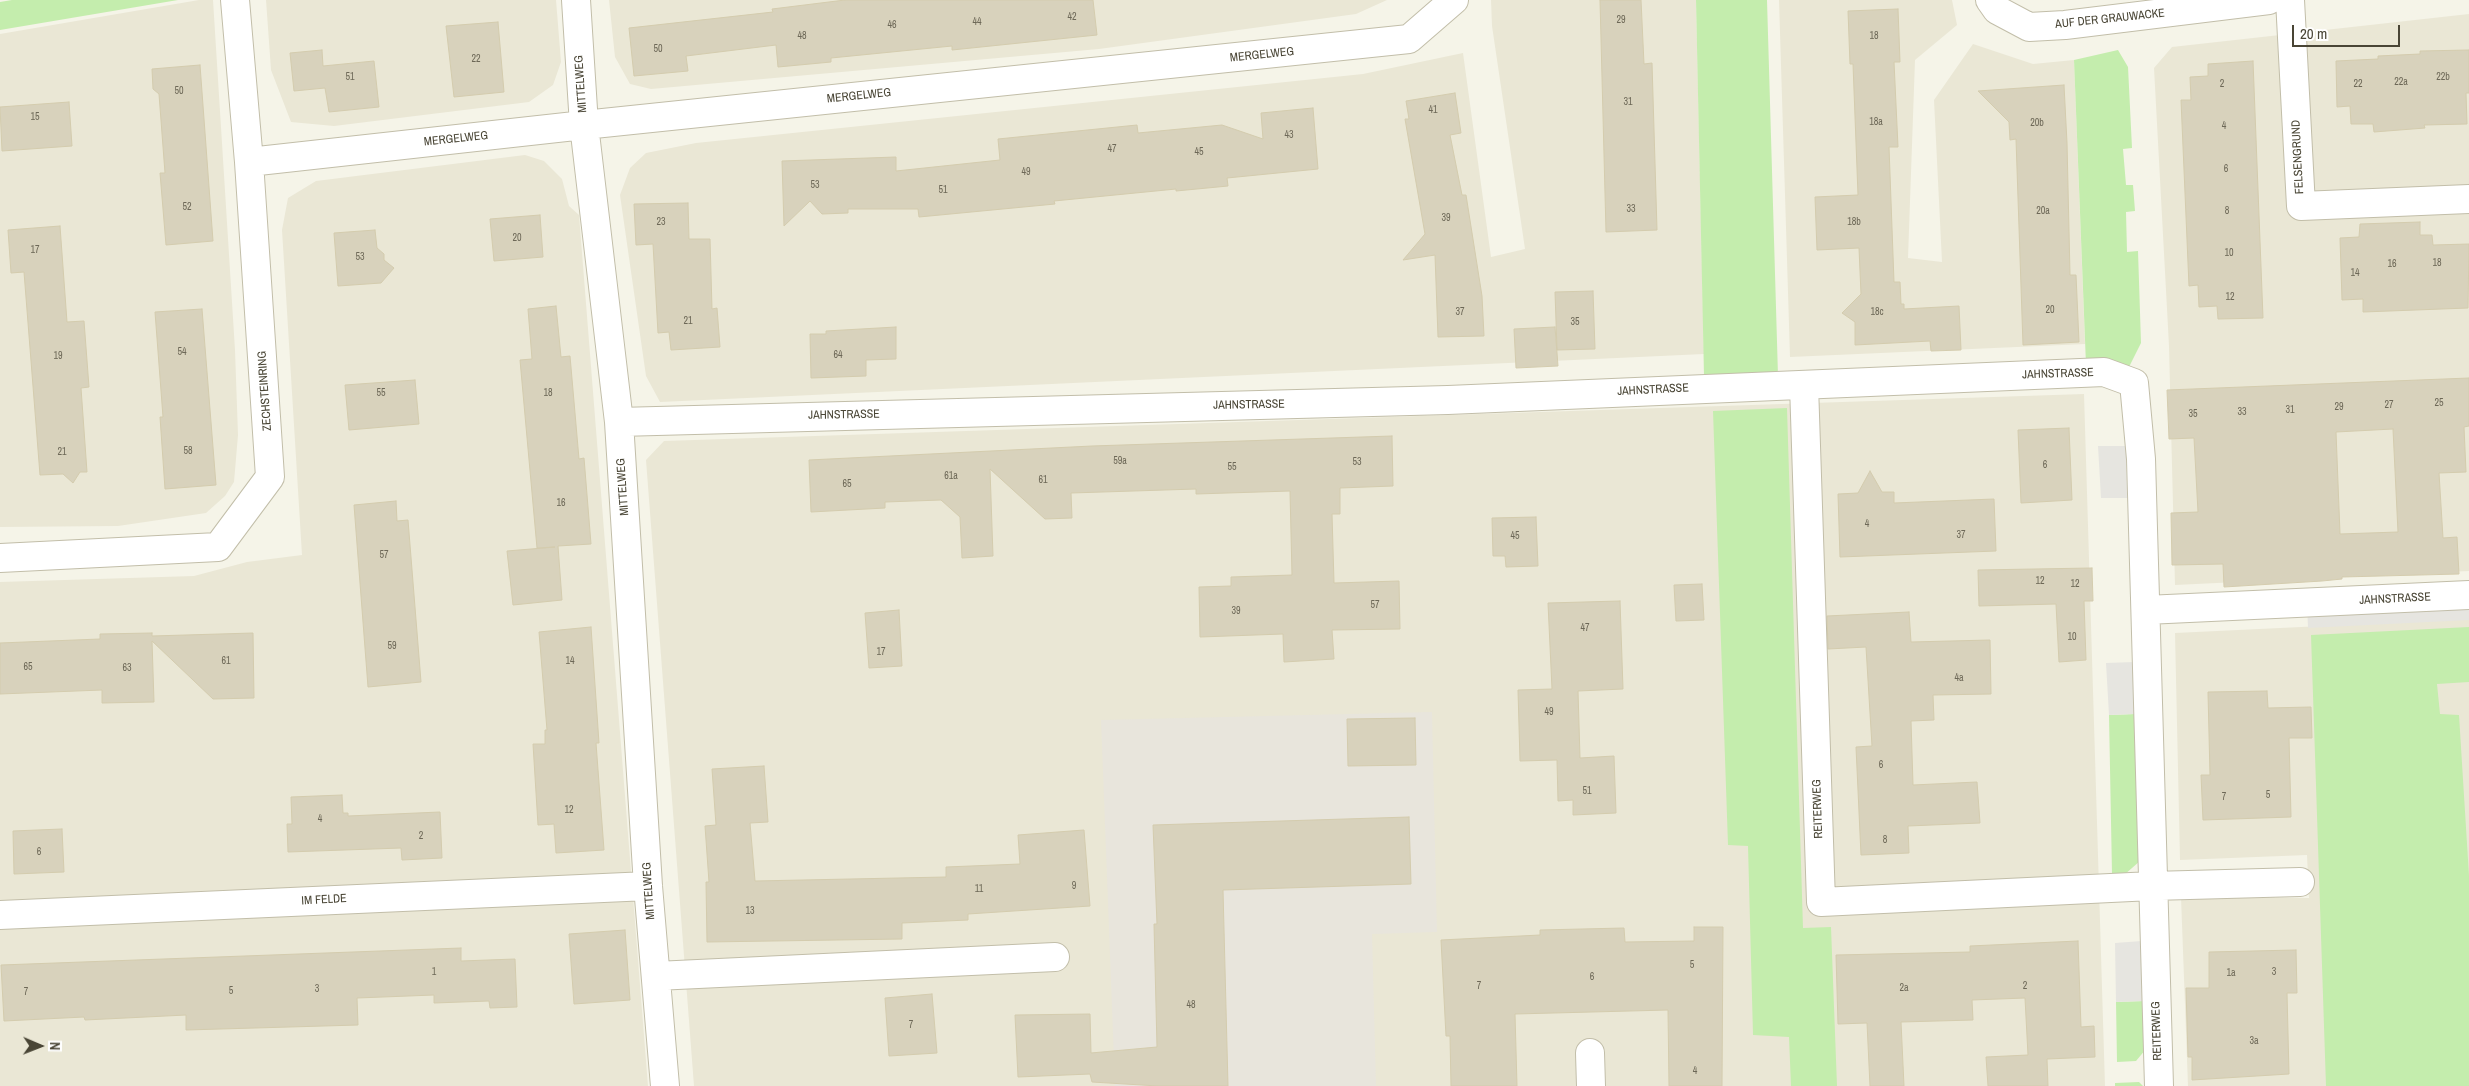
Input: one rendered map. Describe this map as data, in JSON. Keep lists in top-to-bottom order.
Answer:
{
  "streets": {
    "street": [
      "AUF DER GRAUWACKE",
      "MERGELWEG",
      "MITTELWEG",
      "FELSENGRUND",
      "JAHNSTRASSE",
      "ZECHSTEINRING",
      "REITERWEG",
      "IM FELDE"
    ]
  },
  "crossings": [
    ["MERGELWEG", "MITTELWEG"],
    ["MERGELWEG", "ZECHSTEINRING"],
    ["MITTELWEG", "JAHNSTRASSE"],
    ["MITTELWEG", "IM FELDE"],
    ["JAHNSTRASSE", "REITERWEG"]
  ],
  "house_numbers": [
    "42",
    "29",
    "44",
    "46",
    "48",
    "18",
    "50",
    "22",
    "51",
    "22b",
    "22a",
    "2",
    "22",
    "50",
    "31",
    "41",
    "15",
    "18a",
    "20b",
    "4",
    "43",
    "47",
    "45",
    "6",
    "49",
    "53",
    "51",
    "52",
    "33",
    "20a",
    "8",
    "39",
    "23",
    "18b",
    "20",
    "17",
    "10",
    "53",
    "18",
    "16",
    "14",
    "12",
    "20",
    "37",
    "18c",
    "21",
    "35",
    "54",
    "64",
    "19",
    "55",
    "18",
    "25",
    "27",
    "29",
    "31",
    "33",
    "35",
    "58",
    "21",
    "59a",
    "53",
    "6",
    "55",
    "61a",
    "61",
    "65",
    "16",
    "4",
    "37",
    "45",
    "57",
    "12",
    "12",
    "57",
    "39",
    "47",
    "10",
    "59",
    "17",
    "61",
    "14",
    "65",
    "63",
    "4a",
    "49",
    "6",
    "51",
    "5",
    "7",
    "12",
    "4",
    "2",
    "8",
    "6",
    "9",
    "11",
    "13",
    "5",
    "1",
    "3",
    "1a",
    "6",
    "7",
    "2",
    "2a",
    "3",
    "5",
    "7",
    "48",
    "7",
    "3a",
    "4"
  ],
  "scale_bar": "20 m",
  "north": "right"
}
